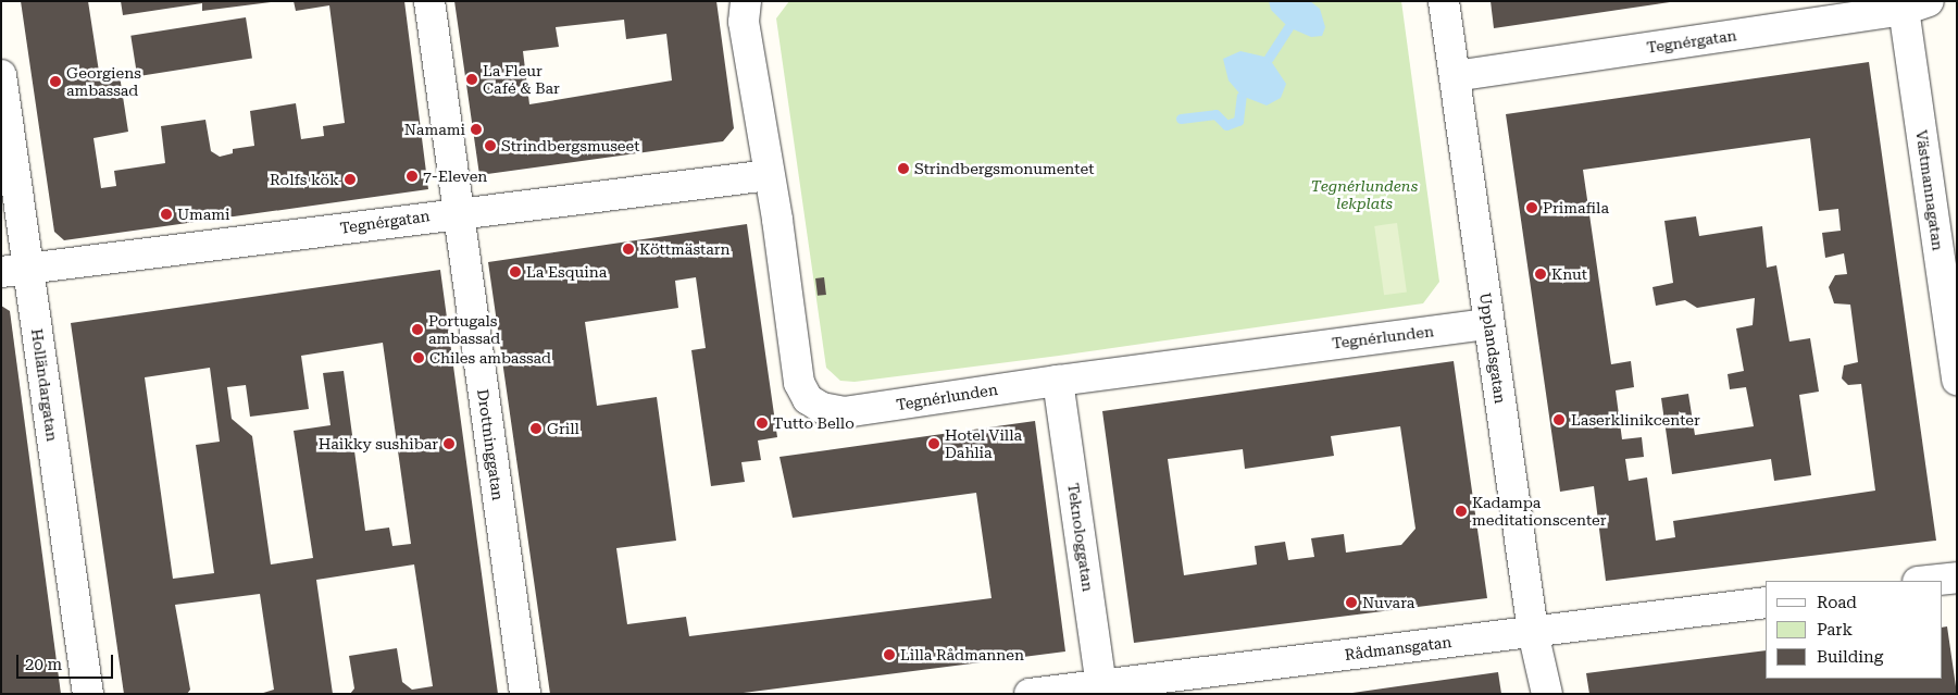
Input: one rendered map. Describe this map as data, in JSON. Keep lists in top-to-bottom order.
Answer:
{
  "streets": {
    "street": [
      "Tegnérgatan",
      "Västmannagatan",
      "Tegnérlunden",
      "Upplandsgatan",
      "Holländargatan",
      "Drottninggatan",
      "Teknologgatan",
      "Rådmansgatan"
    ]
  },
  "crossings": [
    ["Tegnérgatan", "Västmannagatan"],
    ["Tegnérgatan", "Tegnérlunden"],
    ["Tegnérgatan", "Upplandsgatan"],
    ["Tegnérgatan", "Holländargatan"],
    ["Tegnérgatan", "Drottninggatan"],
    ["Tegnérlunden", "Upplandsgatan"],
    ["Tegnérlunden", "Teknologgatan"],
    ["Upplandsgatan", "Rådmansgatan"],
    ["Teknologgatan", "Rådmansgatan"]
  ],
  "parks": ["Tegnérlundens lekplats"],
  "places": [
    "La Fleur Café & Bar",
    "Georgiens ambassad",
    "Namami",
    "Strindbergsmuseet",
    "Strindbergsmonumentet",
    "7-Eleven",
    "Rolfs kök",
    "Primafila",
    "Umami",
    "Köttmästarn",
    "La Esquina",
    "Knut",
    "Portugals ambassad",
    "Chiles ambassad",
    "Laserklinikcenter",
    "Tutto Bello",
    "Grill",
    "Haikky sushibar",
    "Hotel Villa Dahlia",
    "Kadampa meditationscenter",
    "Nuvara",
    "Lilla Rådmannen"
  ],
  "legend": ["Road", "Park", "Building"],
  "scale_bar": "20 m"
}
